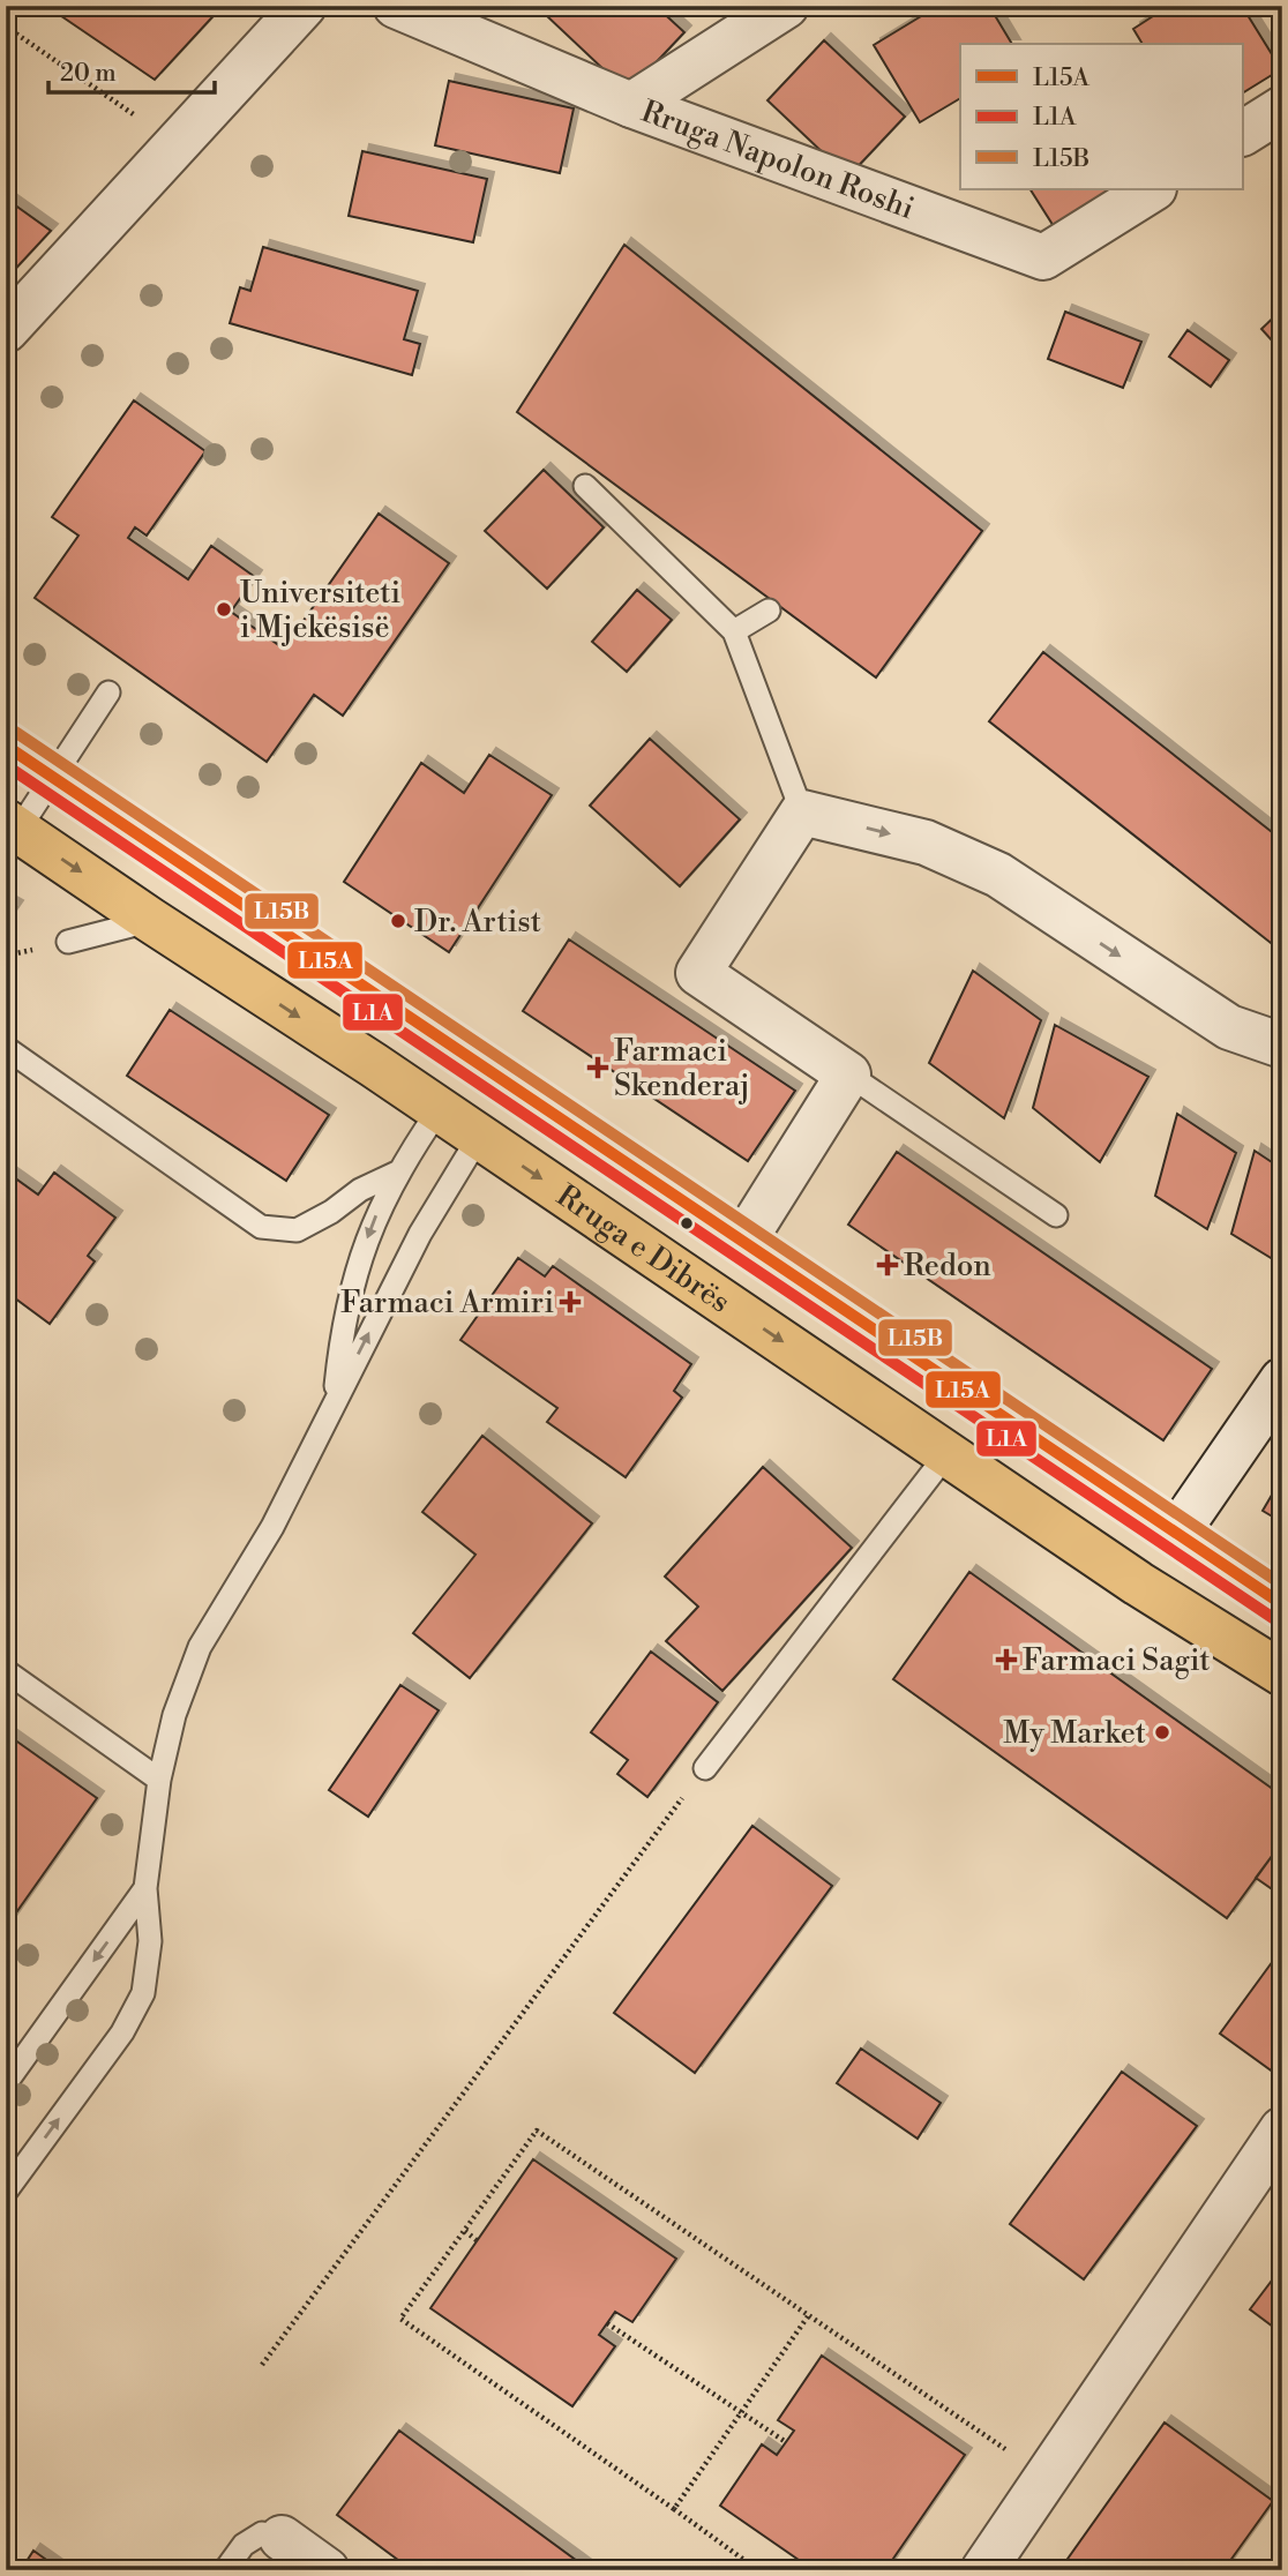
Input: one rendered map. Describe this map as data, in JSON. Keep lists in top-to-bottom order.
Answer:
{
  "streets": {
    "main road": ["Rruga e Dibrës"],
    "street": ["Rruga Napolon Roshi"]
  },
  "places": {
    "other": ["Universiteti i Mjekësisë", "Dr. Artist", "My Market"],
    "health": [
      "Farmaci Skenderaj",
      "Redon",
      "Farmaci Armiri",
      "Farmaci Sagit"
    ]
  },
  "lines": ["transit line L15B", "transit line L15A", "transit line L1A"],
  "legend": ["L15A", "L1A", "L15B"],
  "scale_bar": "20 m"
}
